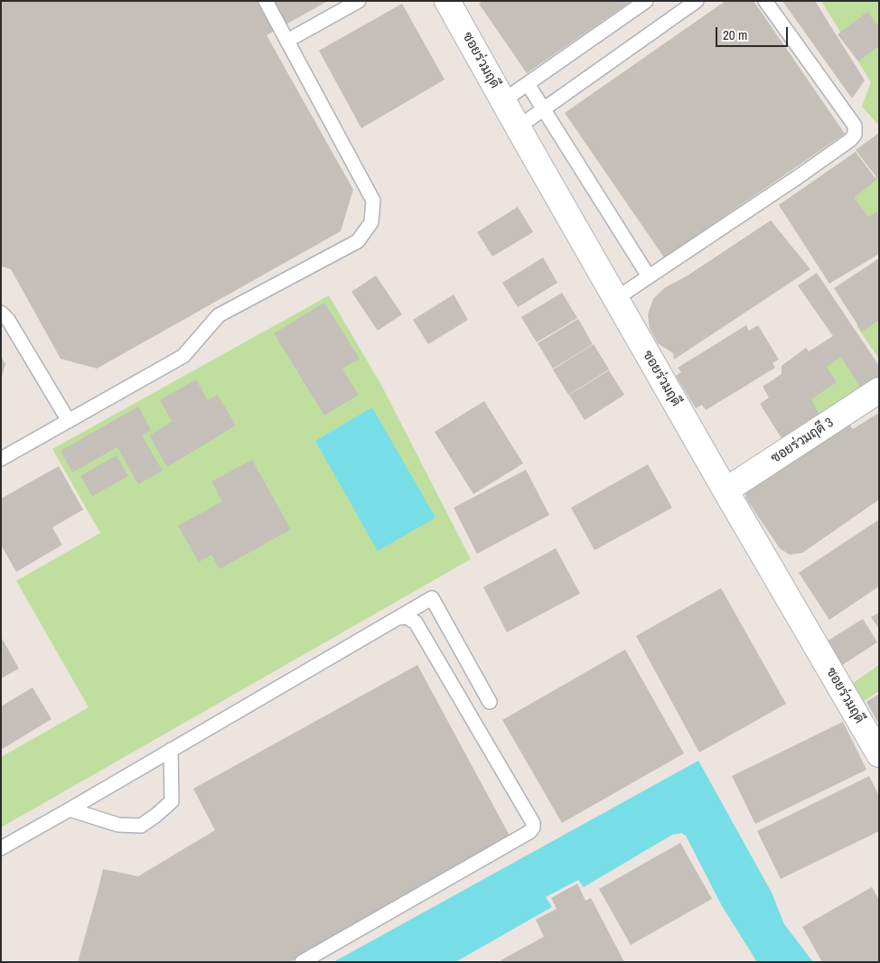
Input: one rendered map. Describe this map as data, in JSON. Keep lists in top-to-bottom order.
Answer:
{
  "streets": {
    "street": ["ซอยร่วมฤดี", "ซอยร่วมฤดี 3"]
  },
  "crossings": [
    ["ซอยร่วมฤดี", "ซอยร่วมฤดี 3"]
  ],
  "scale_bar": "20 m"
}
